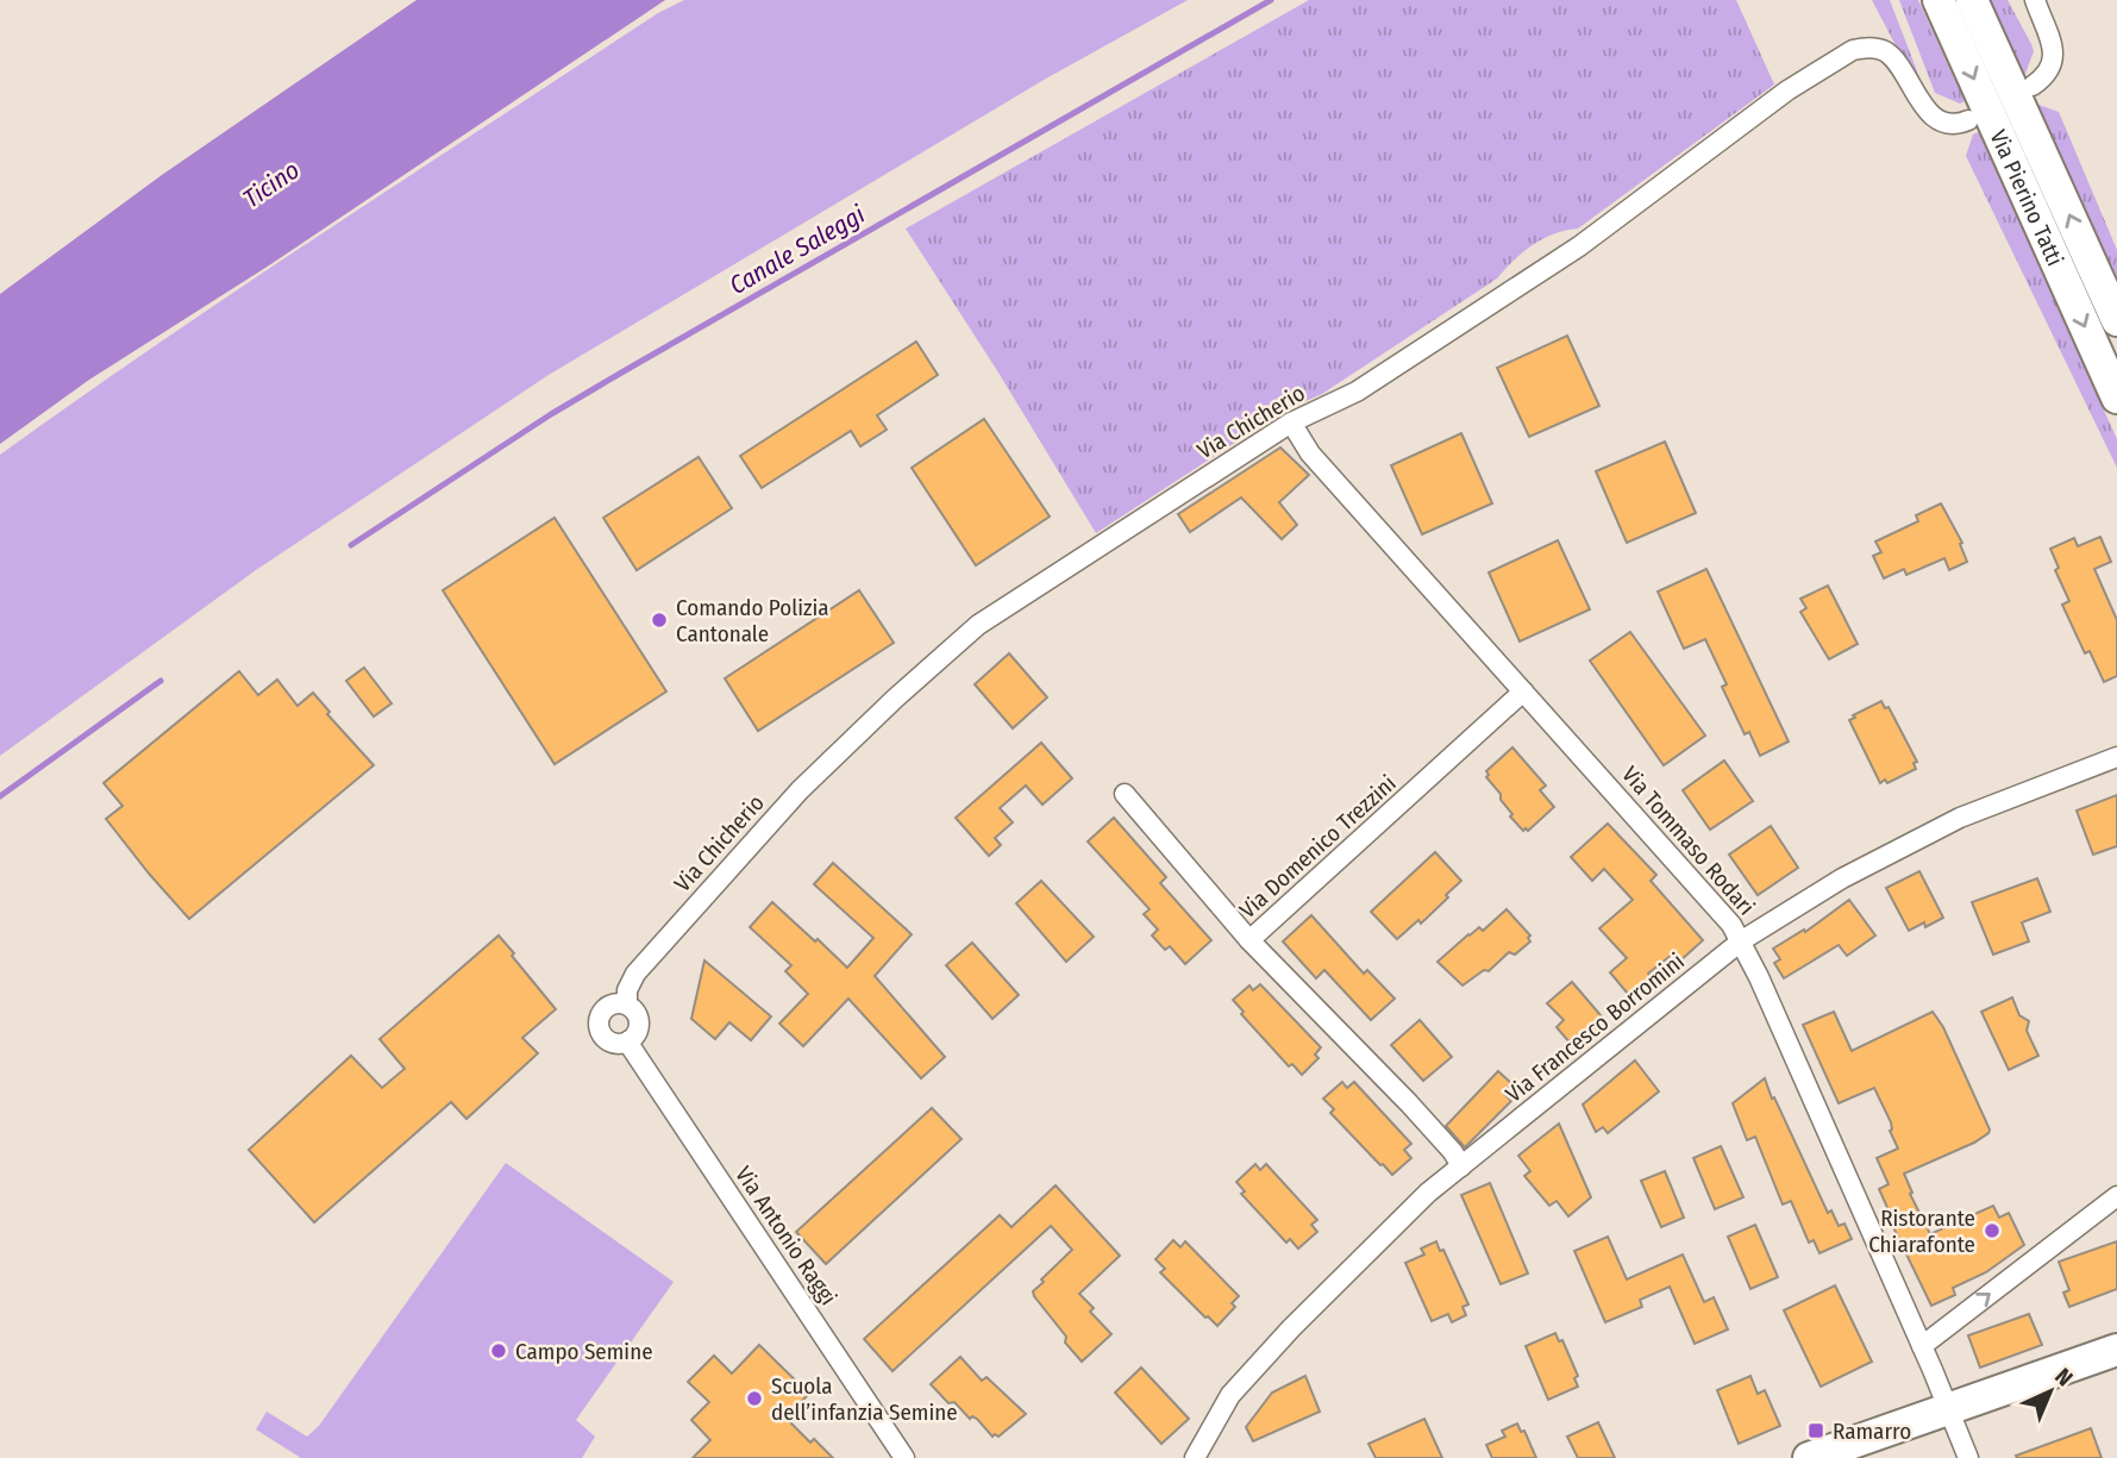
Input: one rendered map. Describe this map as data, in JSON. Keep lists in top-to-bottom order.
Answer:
{
  "streets": {
    "main road": ["Via Pierino Tatti"],
    "street": [
      "Via Chicherio",
      "Via Tommaso Rodari",
      "Via Domenico Trezzini",
      "Via Francesco Borromini",
      "Via Antonio Raggi"
    ]
  },
  "crossings": [
    ["Via Chicherio", "Via Tommaso Rodari"],
    ["Via Chicherio", "Via Antonio Raggi"],
    ["Via Tommaso Rodari", "Via Domenico Trezzini"],
    ["Via Tommaso Rodari", "Via Francesco Borromini"]
  ],
  "water": ["Ticino", "Canale Saleggi"],
  "places": {
    "other": [
      "Comando Polizia Cantonale",
      "Ristorante Chiarafonte",
      "Campo Semine",
      "Scuola dell’infanzia Semine"
    ],
    "transit": ["Ramarro"]
  },
  "north": "top right"
}
